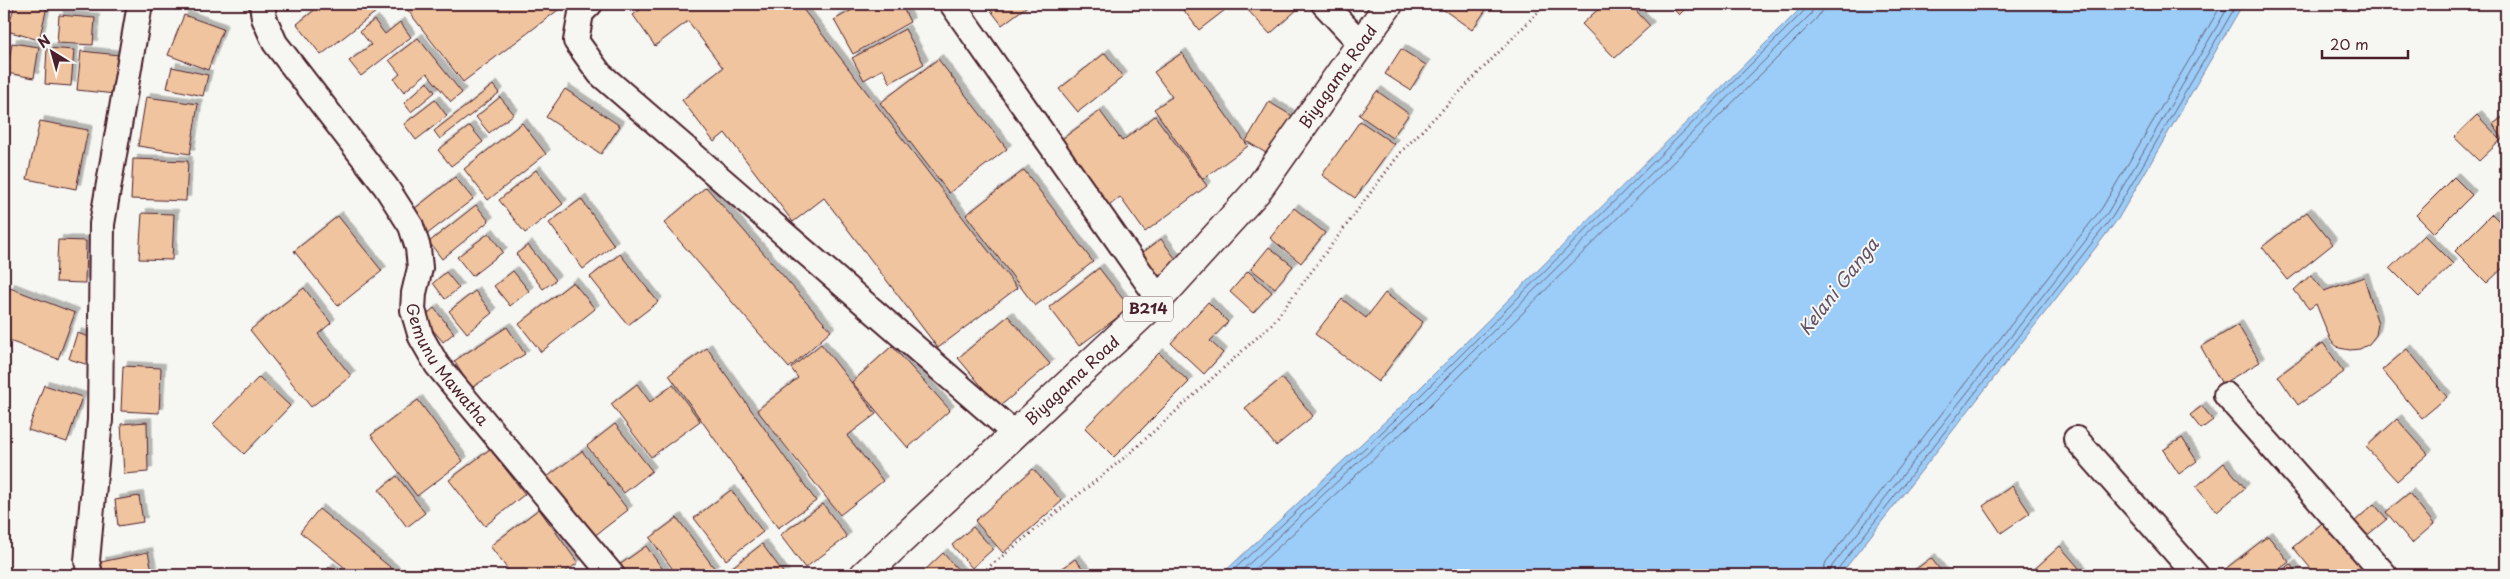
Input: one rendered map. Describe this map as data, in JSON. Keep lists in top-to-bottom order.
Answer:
{
  "streets": {
    "main road": ["Biyagama Road", "B214"],
    "street": ["Gemunu Mawatha"]
  },
  "water": ["Kelani Ganga"],
  "scale_bar": "20 m",
  "north": "top left"
}
